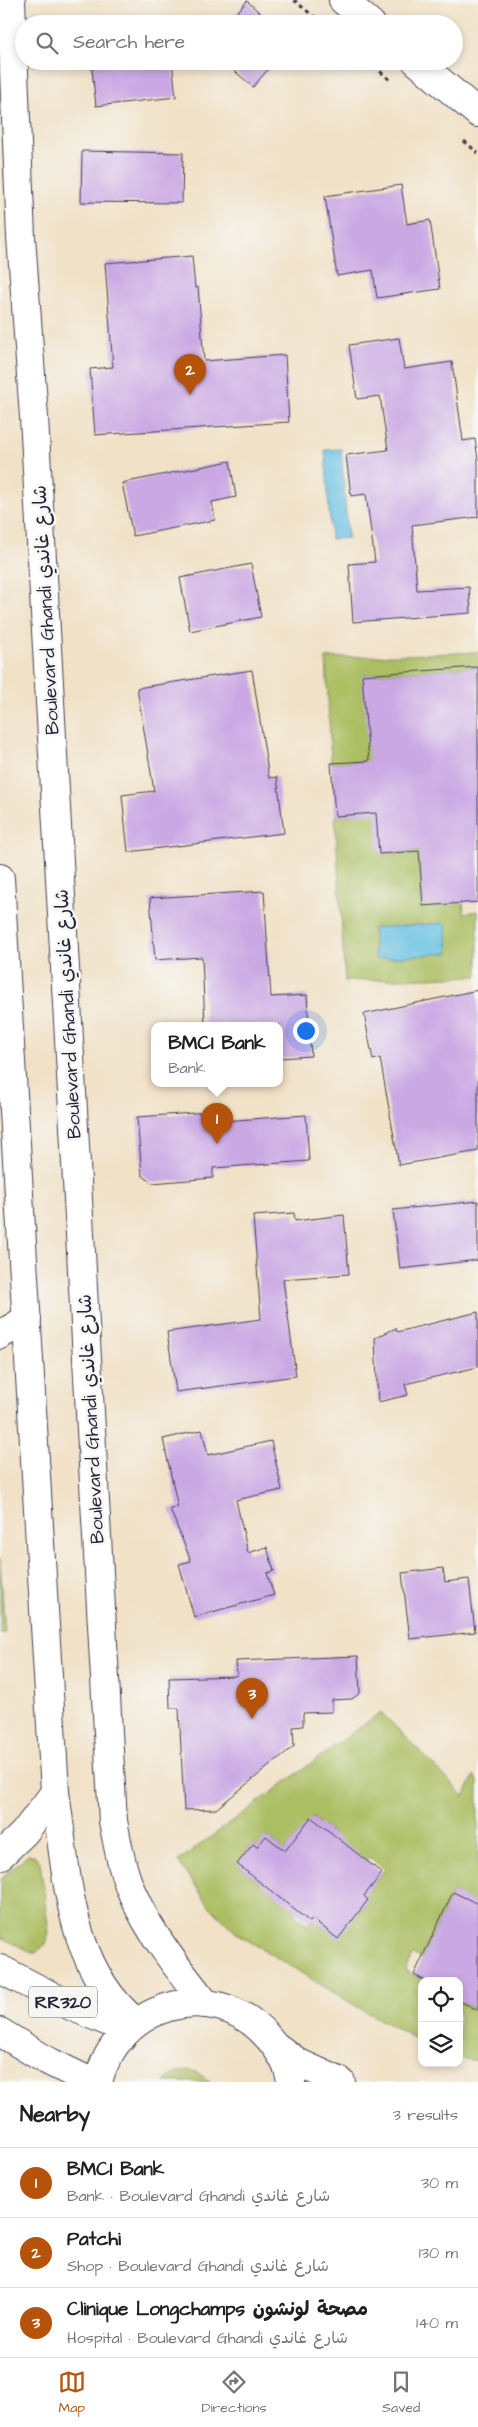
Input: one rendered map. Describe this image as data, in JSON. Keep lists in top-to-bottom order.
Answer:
{
  "streets": {
    "main road": ["Boulevard Ghandi شارع غاندي", "RR320"]
  },
  "page": {
    "search": "Search here",
    "pins": ["2", "1", "3"],
    "popup": ["BMCI Bank", "Bank"],
    "heading": ["Nearby", "3 results"],
    "list": [
      {
        "mark": "1",
        "name": "BMCI Bank",
        "note": "Bank · Boulevard Ghandi شارع غاندي",
        "value": "30 m"
      },
      {
        "mark": "2",
        "name": "Patchi",
        "note": "Shop · Boulevard Ghandi شارع غاندي",
        "value": "130 m"
      },
      {
        "mark": "3",
        "name": "Clinique Longchamps مصحة لونشون",
        "note": "Hospital · Boulevard Ghandi شارع غاندي",
        "value": "140 m"
      }
    ],
    "nav": ["Map", "Directions", "Saved"]
  }
}
